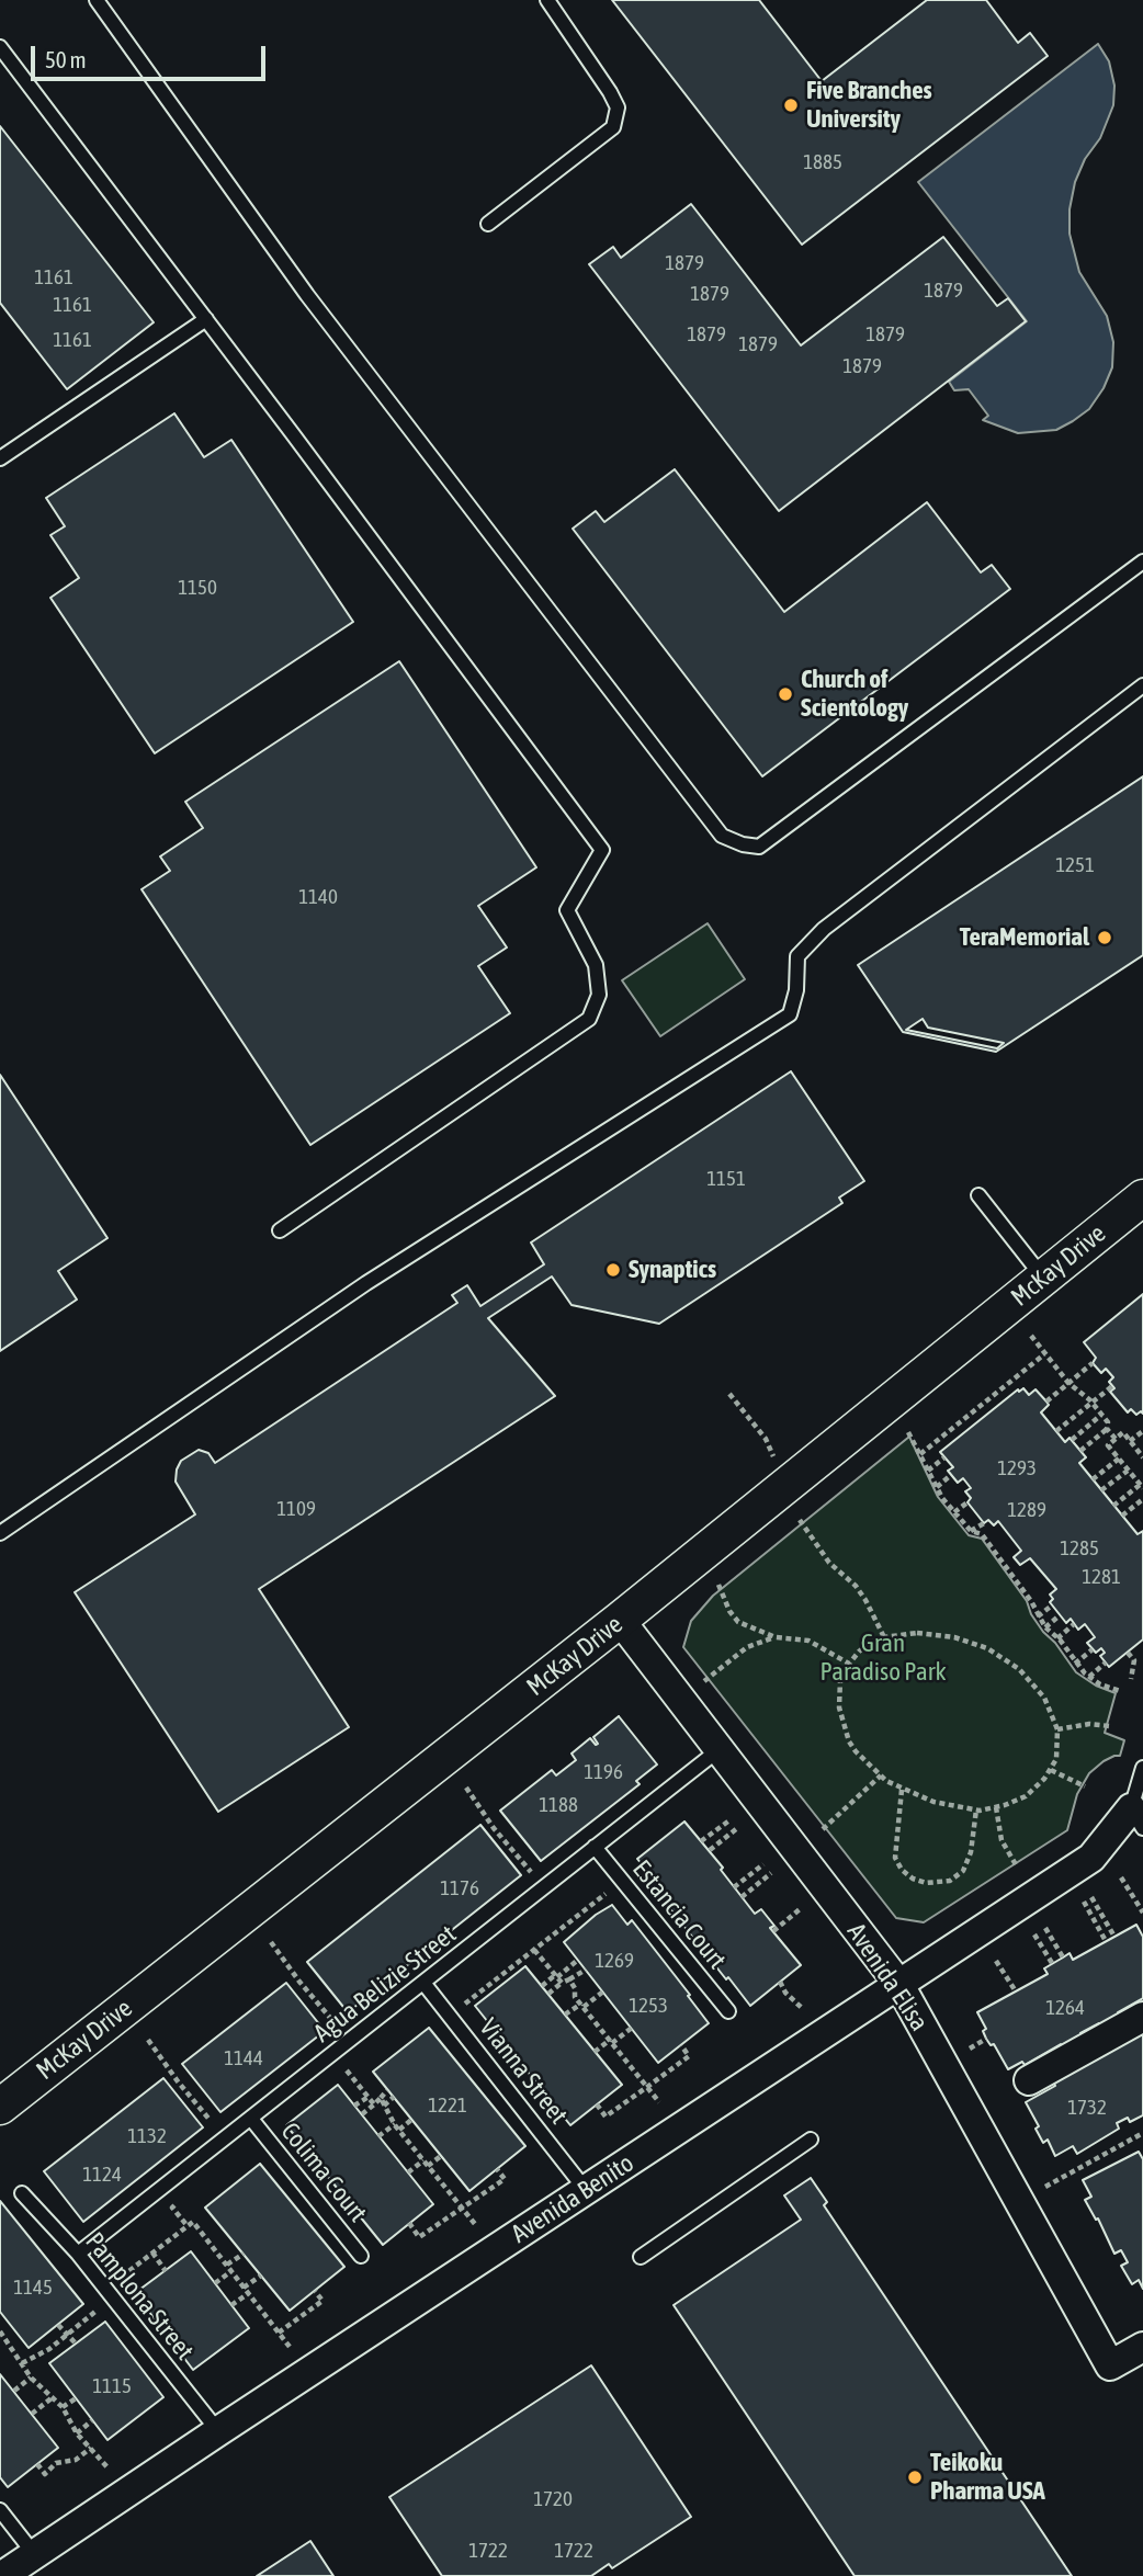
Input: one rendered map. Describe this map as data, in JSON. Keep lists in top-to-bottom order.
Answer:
{
  "streets": {
    "street": ["McKay Drive", "Avenida Elisa", "Avenida Benito"],
    "lane": [
      "Estancia Court",
      "Agua Belizie Street",
      "Vianna Street",
      "Colima Court",
      "Pamplona Street"
    ]
  },
  "crossings": [
    ["McKay Drive", "Avenida Elisa"],
    ["Estancia Court", "Agua Belizie Street"],
    ["Avenida Elisa", "Agua Belizie Street"],
    ["Avenida Elisa", "Avenida Benito"],
    ["Agua Belizie Street", "Vianna Street"],
    ["Agua Belizie Street", "Colima Court"],
    ["Agua Belizie Street", "Pamplona Street"],
    ["Vianna Street", "Avenida Benito"],
    ["Avenida Benito", "Pamplona Street"]
  ],
  "parks": ["Gran Paradiso Park"],
  "places": [
    "Five Branches University",
    "Church of Scientology",
    "TeraMemorial",
    "Synaptics",
    "Teikoku Pharma USA"
  ],
  "house_numbers": [
    "1885",
    "1879",
    "1161",
    "1879",
    "1879",
    "1161",
    "1879",
    "1879",
    "1161",
    "1879",
    "1879",
    "1150",
    "1251",
    "1140",
    "1151",
    "1293",
    "1109",
    "1289",
    "1285",
    "1281",
    "1196",
    "1188",
    "1176",
    "1269",
    "1253",
    "1264",
    "1144",
    "1221",
    "1732",
    "1132",
    "1124",
    "1145",
    "1115",
    "1720",
    "1722",
    "1722"
  ],
  "scale_bar": "50 m"
}
